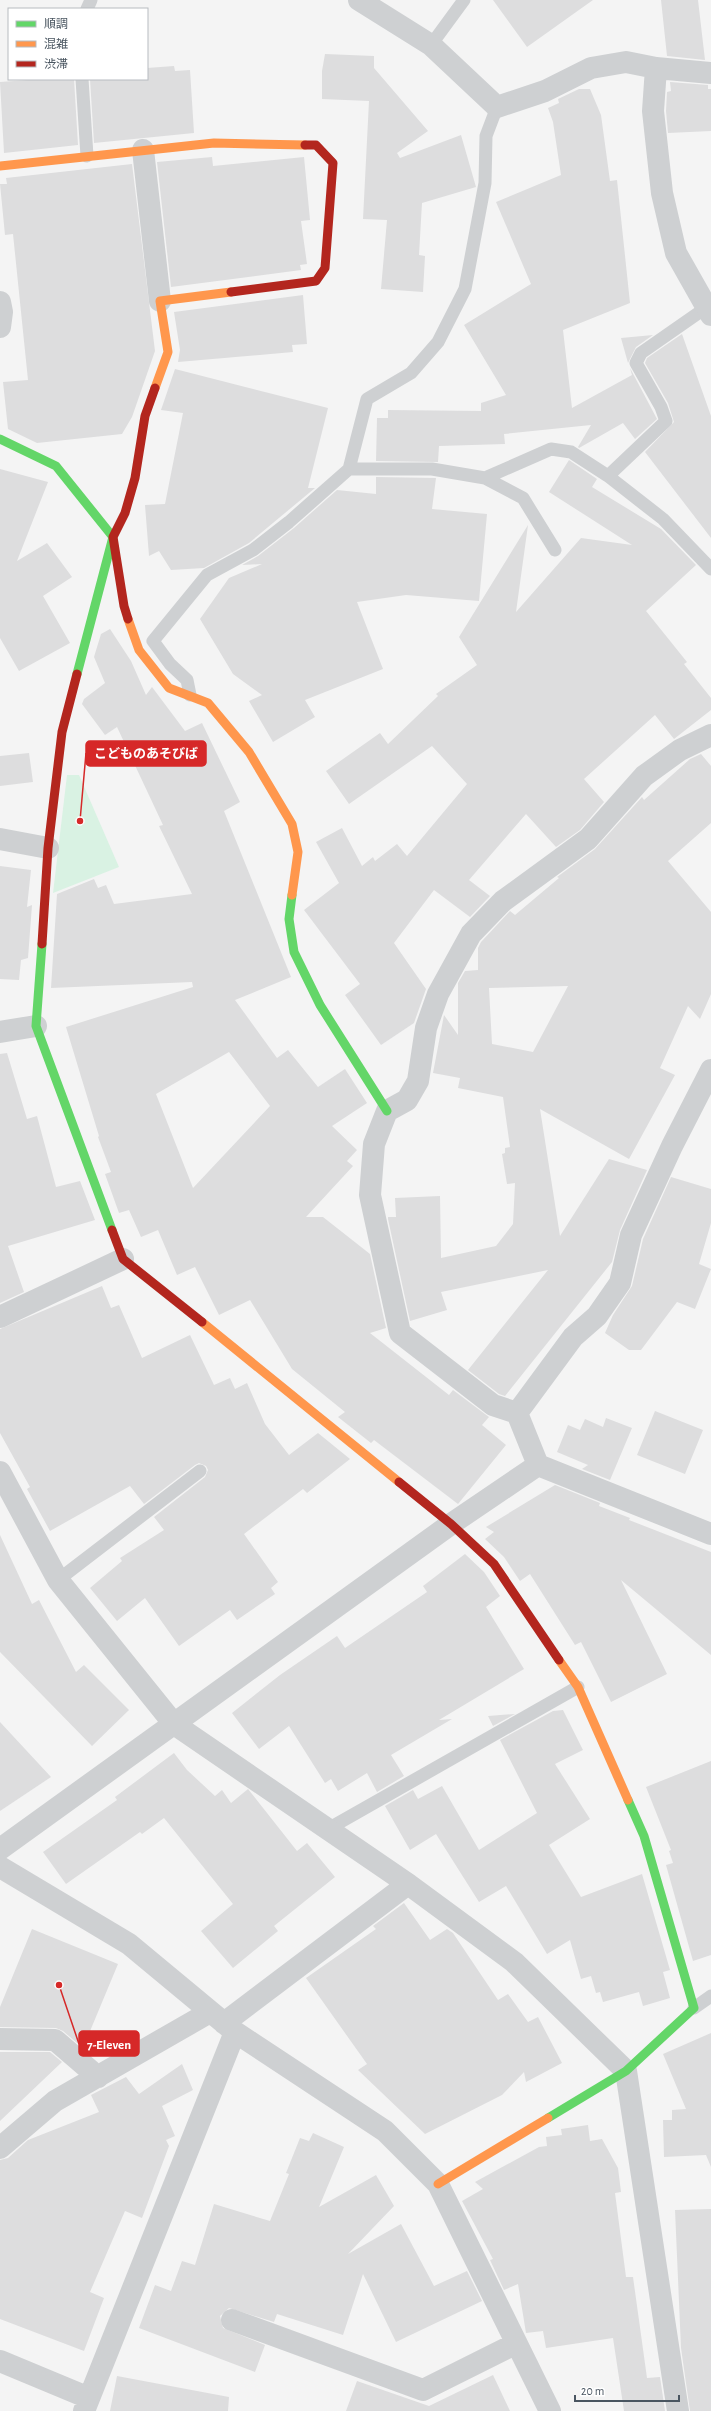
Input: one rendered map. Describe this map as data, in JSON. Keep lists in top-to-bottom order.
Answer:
{
  "places": ["こどものあそびば", "7-Eleven"],
  "legend": ["順調", "混雑", "渋滞"],
  "scale_bar": "20 m"
}
